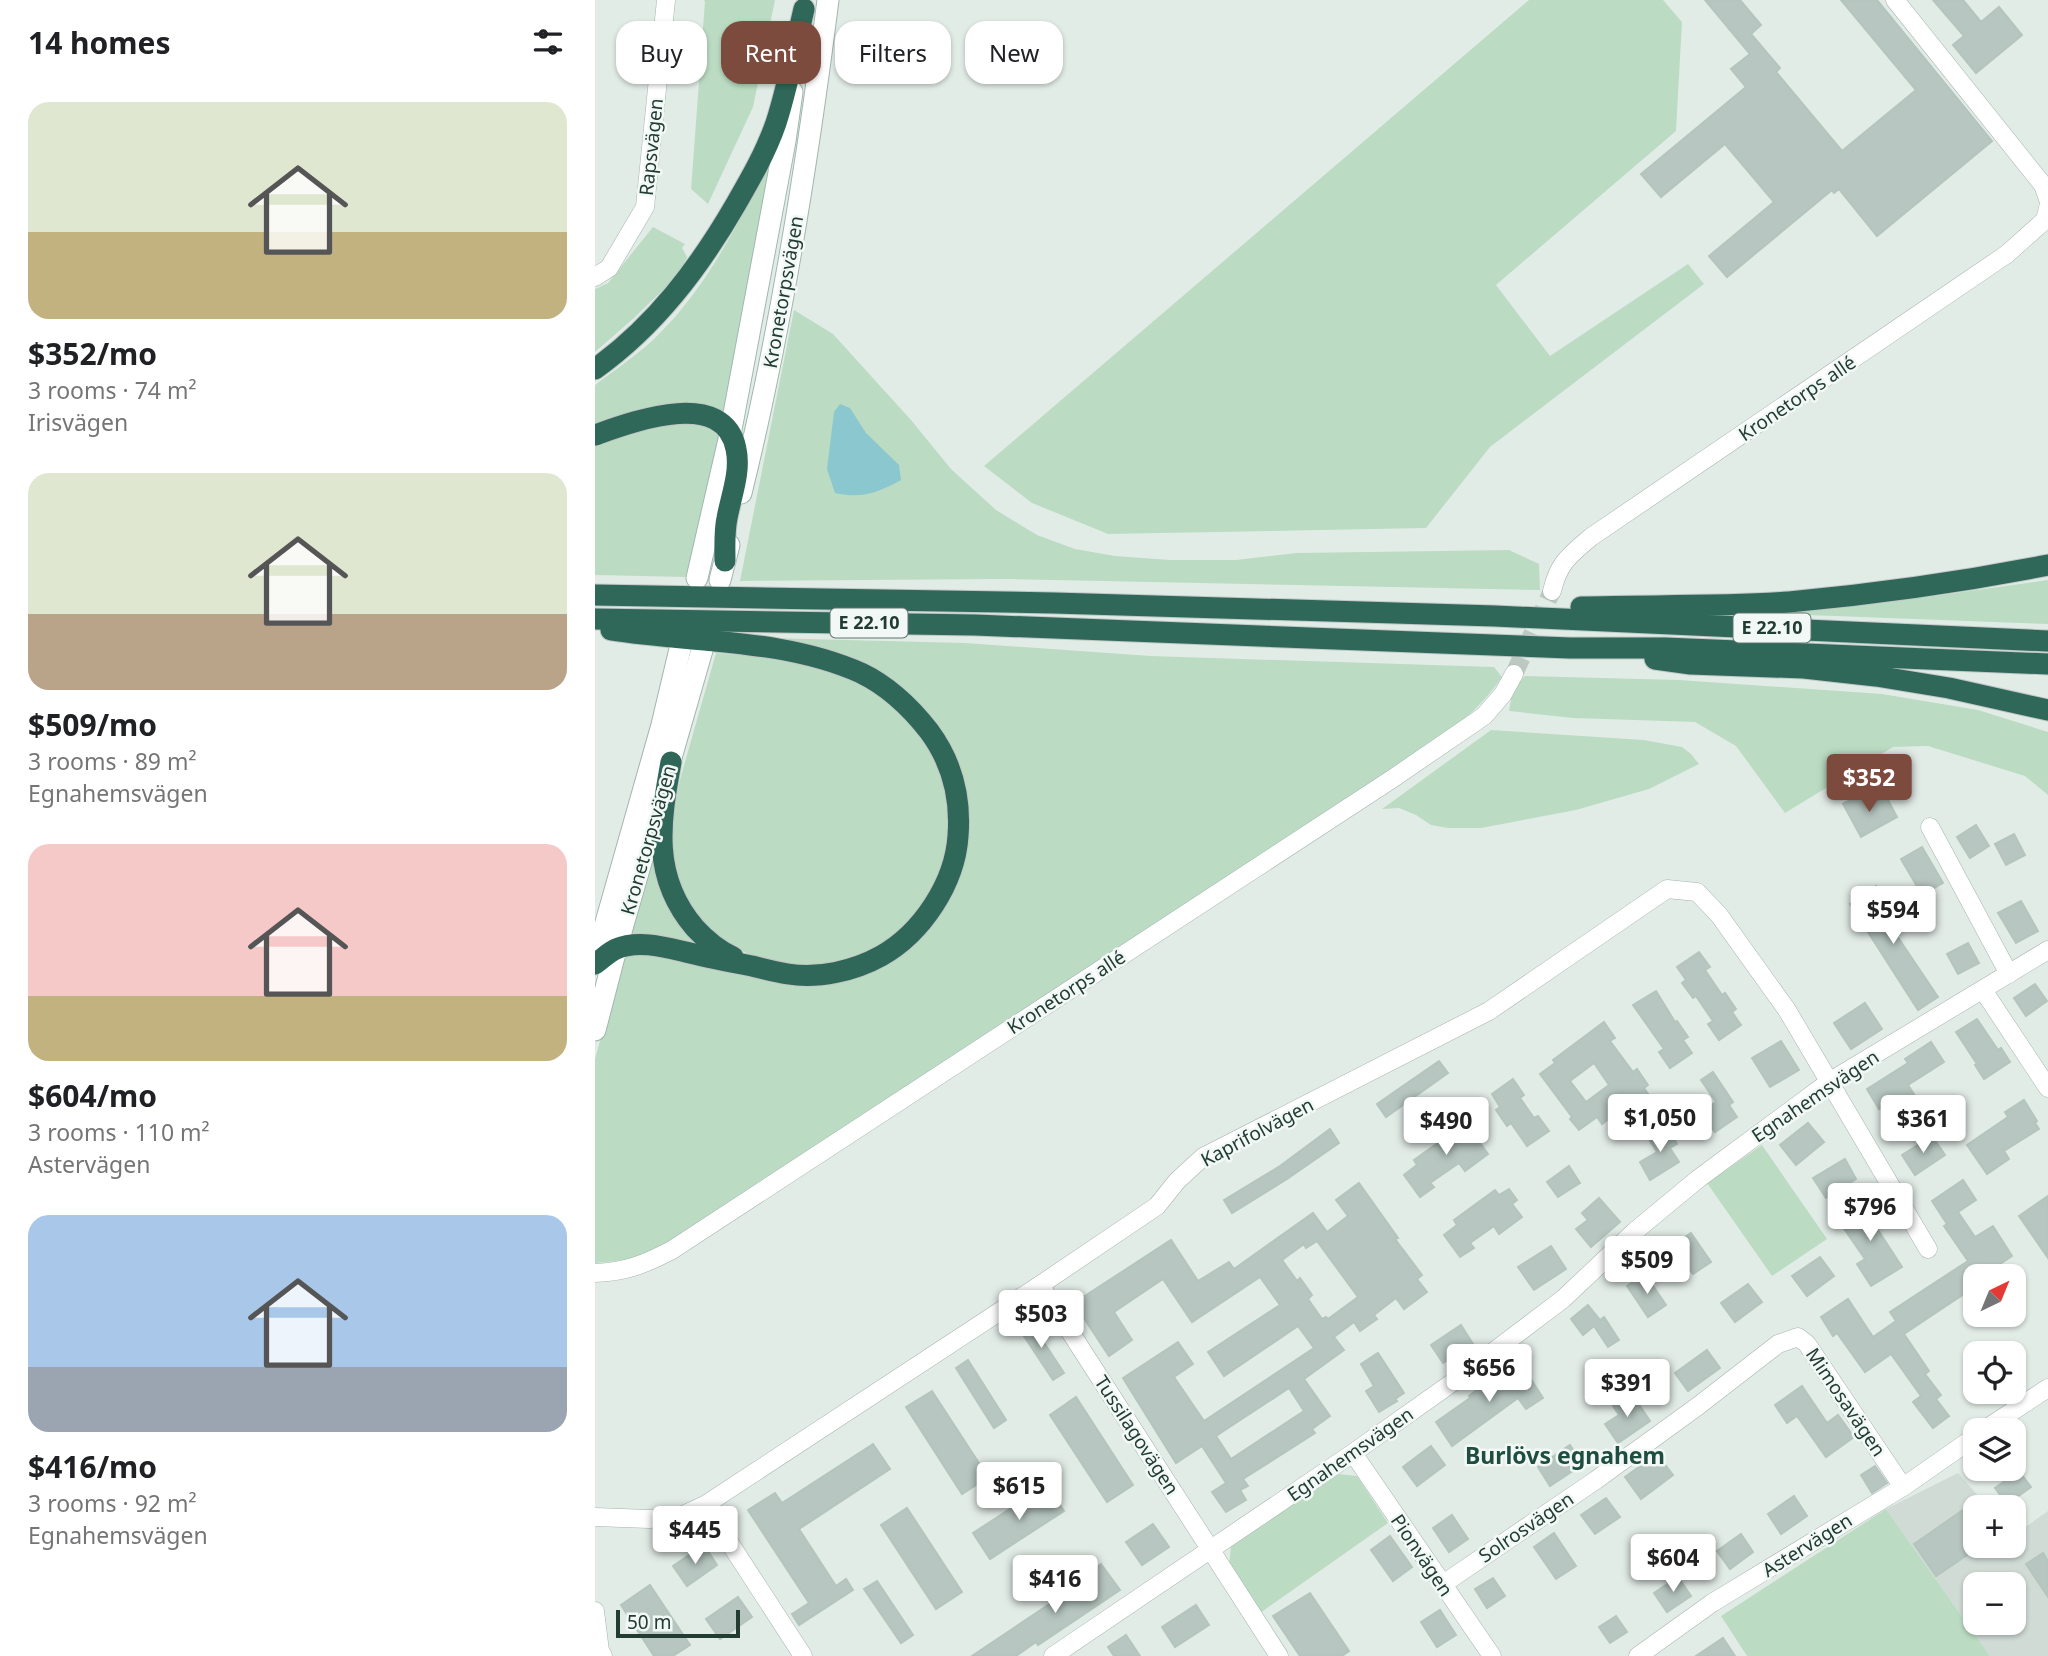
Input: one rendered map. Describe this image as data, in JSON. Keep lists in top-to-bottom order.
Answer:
{
  "streets": {
    "highway": ["E 22.10"],
    "main road": ["Kronetorpsvägen"],
    "street": [
      "Rapsvägen",
      "Kronetorps allé",
      "Egnahemsvägen",
      "Kaprifolvägen",
      "Mimosavägen",
      "Tussilagovägen",
      "Solrosvägen",
      "Astervägen",
      "Pionvägen"
    ]
  },
  "crossings": [
    ["Egnahemsvägen", "Kaprifolvägen"],
    ["Egnahemsvägen", "Tussilagovägen"],
    ["Egnahemsvägen", "Pionvägen"],
    ["Kaprifolvägen", "Tussilagovägen"],
    ["Mimosavägen", "Solrosvägen"],
    ["Mimosavägen", "Astervägen"],
    ["Solrosvägen", "Pionvägen"]
  ],
  "districts": ["Burlövs egnahem"],
  "scale_bar": "50 m",
  "north": "top right",
  "page": {
    "heading": "14 homes",
    "chip": [
      "Buy",
      "Rent",
      "Filters",
      "New"
    ],
    "list": [
      {
        "name": "$352/mo",
        "note": "3 rooms · 74 m² · Irisvägen"
      },
      {
        "name": "$509/mo",
        "note": "3 rooms · 89 m² · Egnahemsvägen"
      },
      {
        "name": "$604/mo",
        "note": "3 rooms · 110 m² · Astervägen"
      },
      {
        "name": "$416/mo",
        "note": "3 rooms · 92 m² · Egnahemsvägen"
      }
    ],
    "price": [
      "$352",
      "$594",
      "$1,050",
      "$361",
      "$490",
      "$796",
      "$509",
      "$503",
      "$656",
      "$391",
      "$615",
      "$445",
      "$604",
      "$416"
    ],
    "map_buttons": ["+", "−"],
    "scale": "50 m"
  }
}
